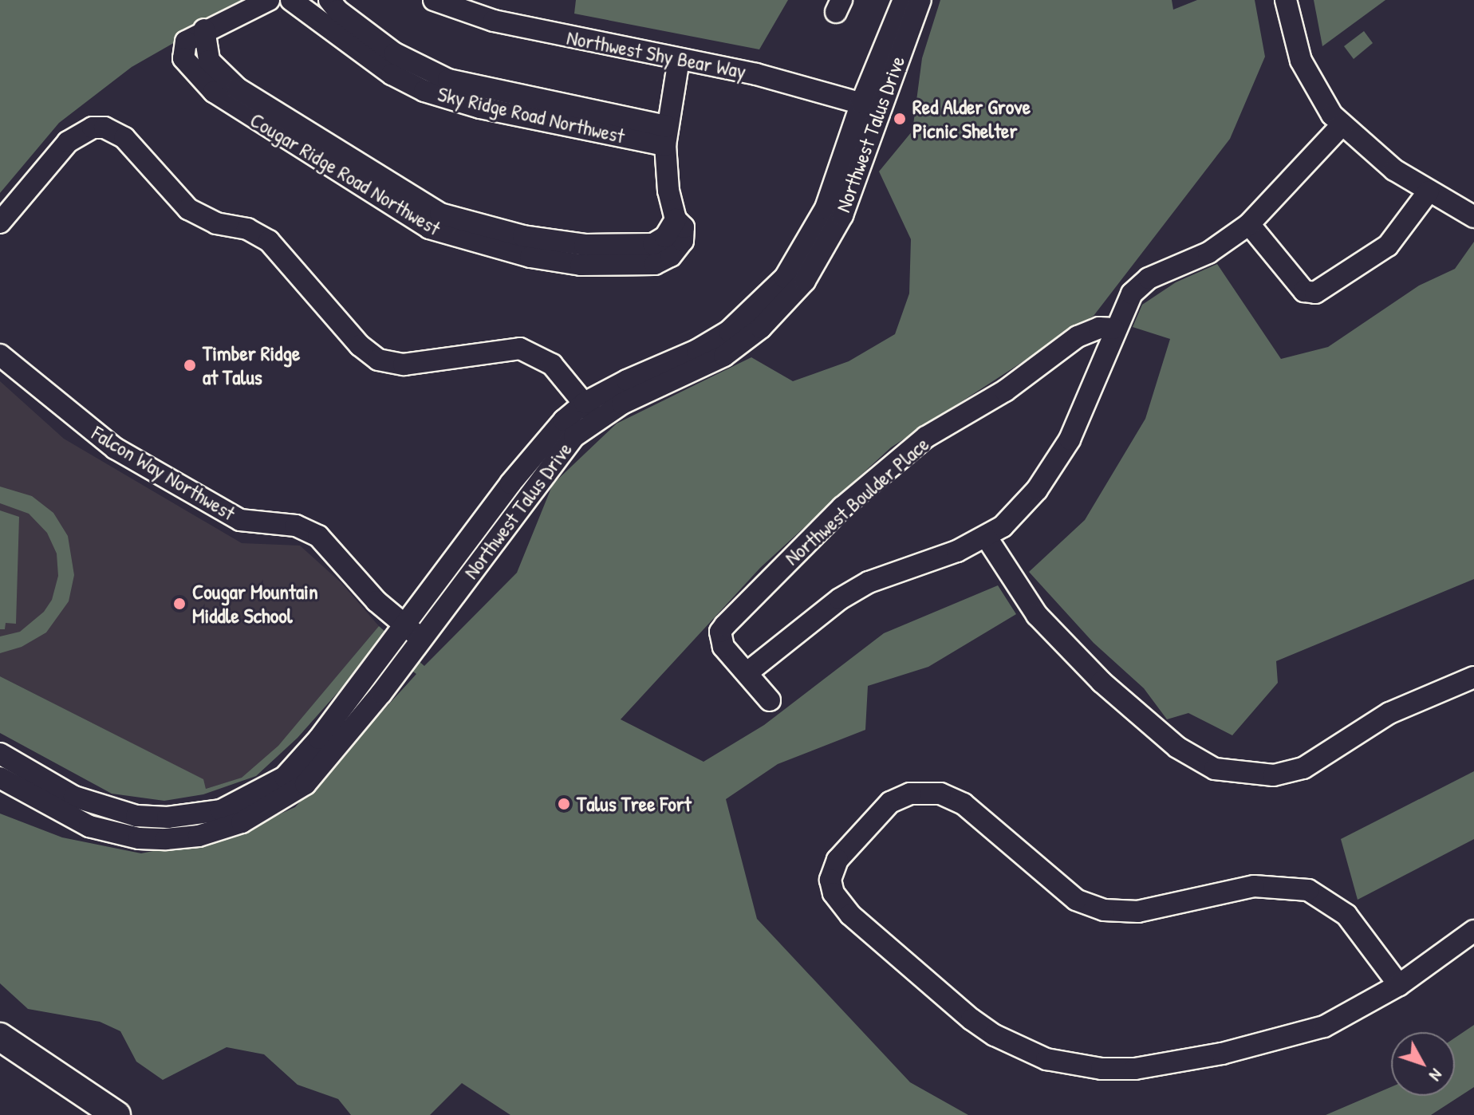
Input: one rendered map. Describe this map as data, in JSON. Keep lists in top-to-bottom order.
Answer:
{
  "streets": {
    "street": [
      "Northwest Shy Bear Way",
      "Sky Ridge Road Northwest",
      "Northwest Talus Drive",
      "Cougar Ridge Road Northwest",
      "Falcon Way Northwest",
      "Northwest Boulder Place"
    ]
  },
  "crossings": [
    ["Northwest Shy Bear Way", "Northwest Talus Drive"],
    ["Sky Ridge Road Northwest", "Cougar Ridge Road Northwest"],
    ["Northwest Talus Drive", "Falcon Way Northwest"]
  ],
  "places": [
    "Red Alder Grove Picnic Shelter",
    "Timber Ridge at Talus",
    "Cougar Mountain Middle School",
    "Talus Tree Fort"
  ],
  "north": "bottom right"
}
